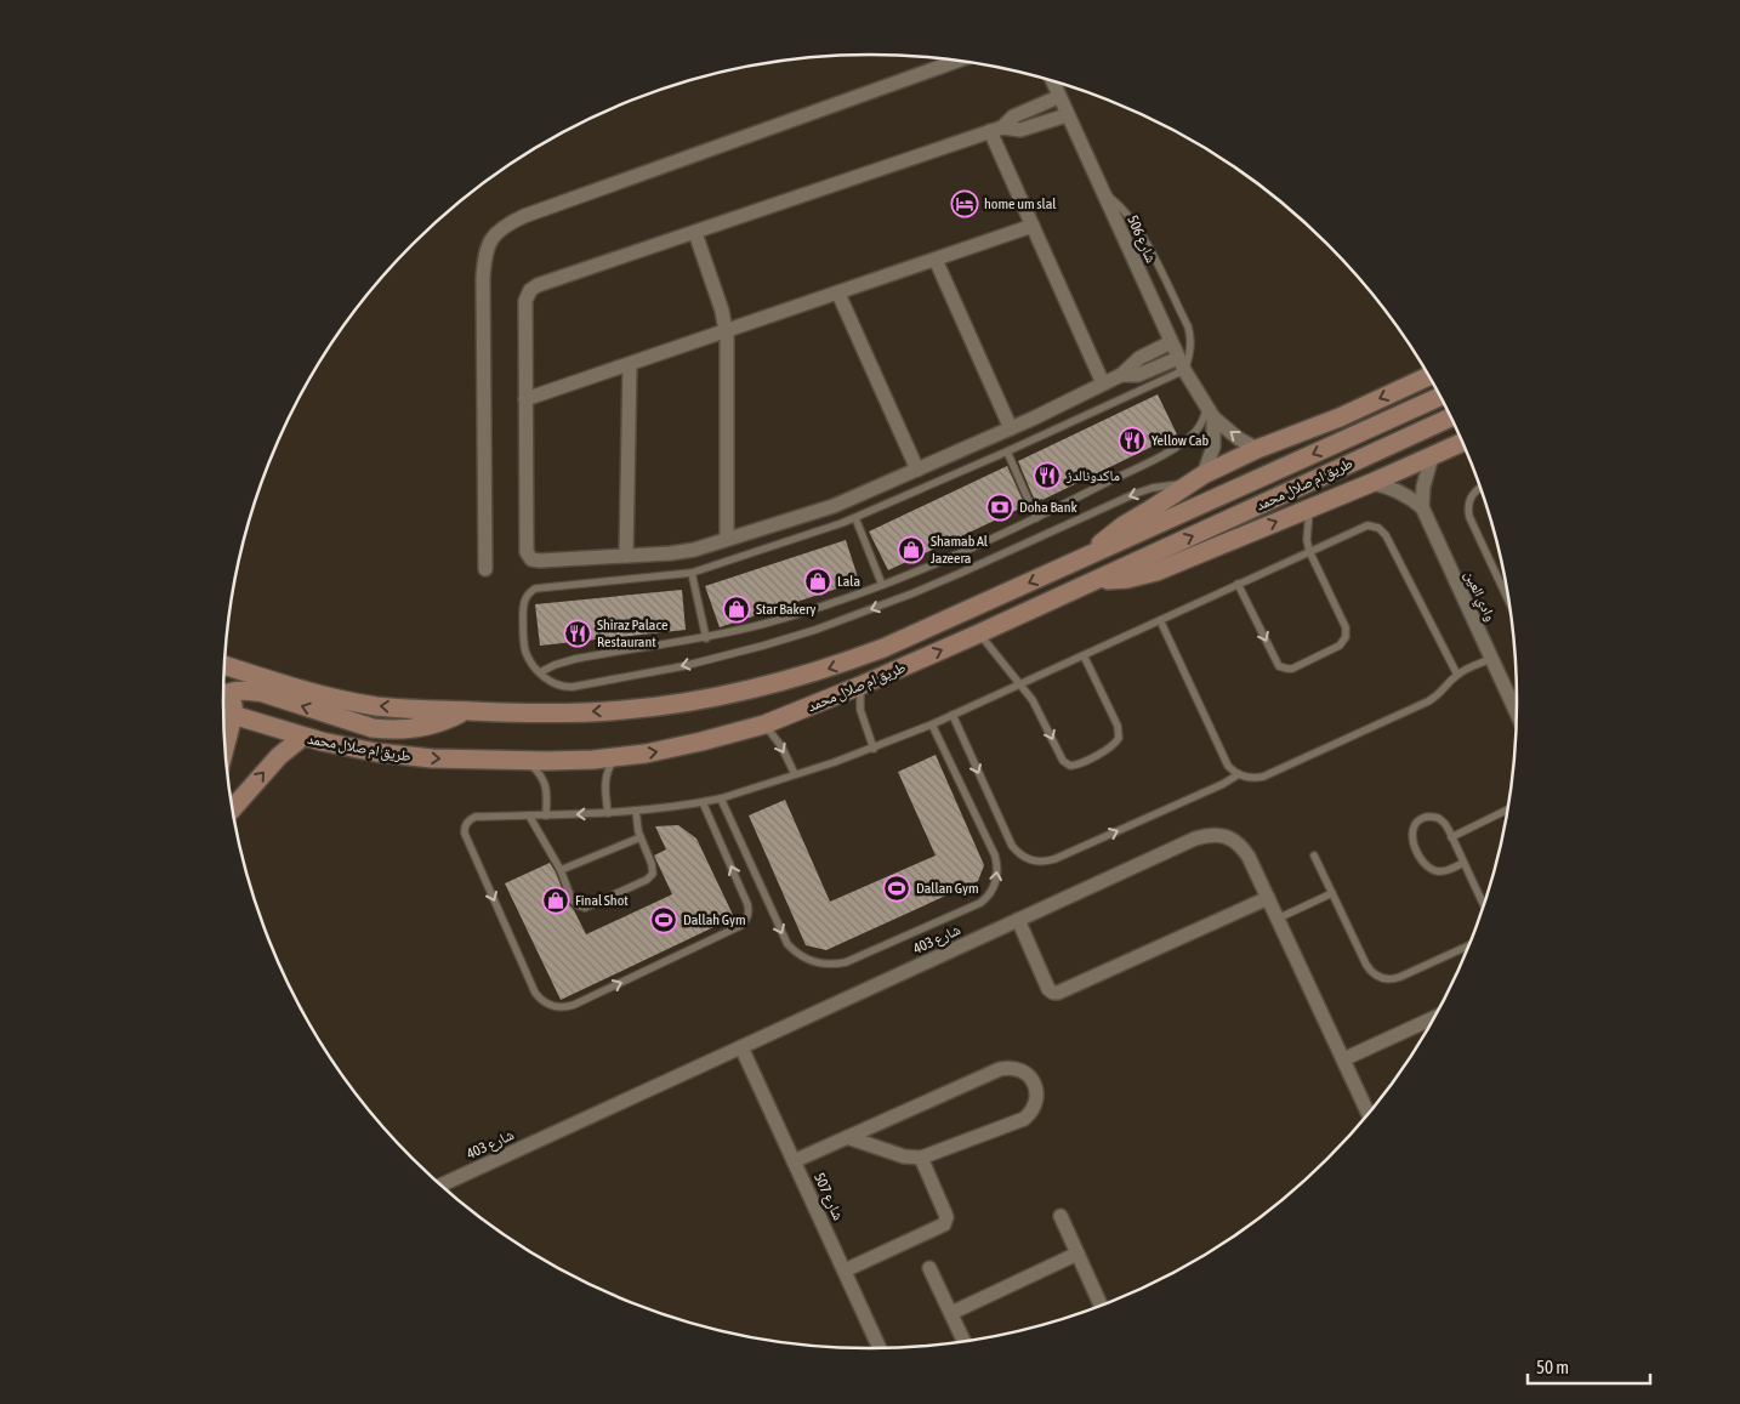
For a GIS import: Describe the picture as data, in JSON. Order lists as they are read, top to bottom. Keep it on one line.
{"streets":{"street":["شارع 506","طريق ام صلال محمد","وادي العين","شارع 403","شارع 507"]},"crossings":[["شارع 403","شارع 507"]],"places":{"hotel":["home um slal"],"restaurant":["Yellow Cab","ماكدونالدز","Shiraz Palace Restaurant"],"bank":["Doha Bank"],"shop":["Shamab Al Jazeera","Lala","Star Bakery","Final Shot"],"sports":["Dallan Gym","Dallah Gym"]},"scale_bar":"50 m"}
